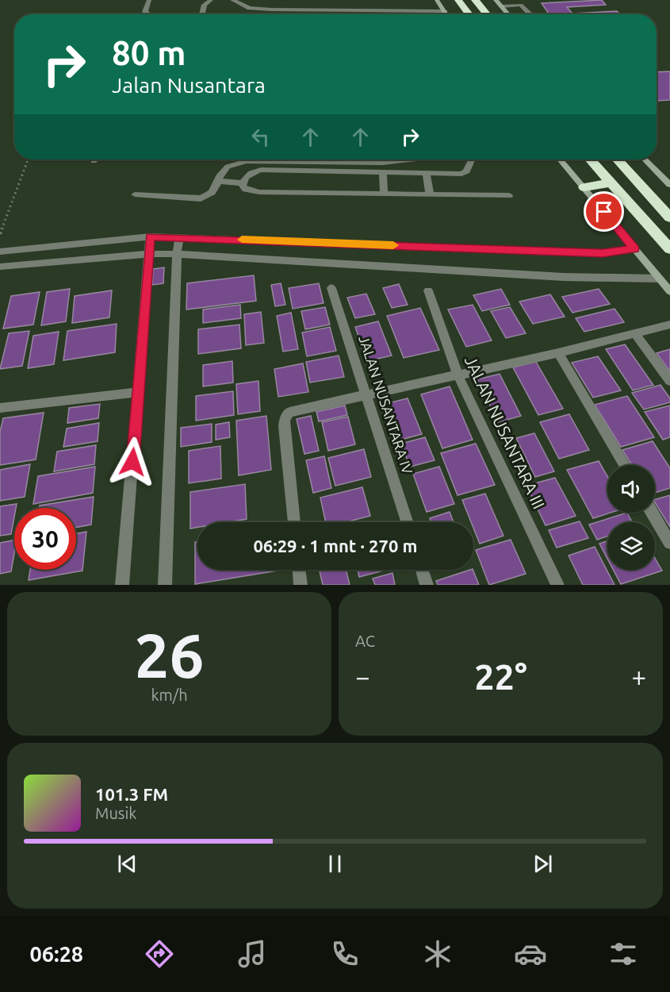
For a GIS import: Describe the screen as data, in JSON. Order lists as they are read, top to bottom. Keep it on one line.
{"streets":{"street":["JALAN NUSANTARA IV","JALAN NUSANTARA III"]},"page":{"turn":["80 m","Jalan Nusantara"],"limit":"30","trip":"06:29 · 1 mnt · 270 m","tile":[["26","km/h"],"AC"],"heat":["−","22°","+"],"song":["101.3 FM","Musik"],"tabs":"06:28"}}
